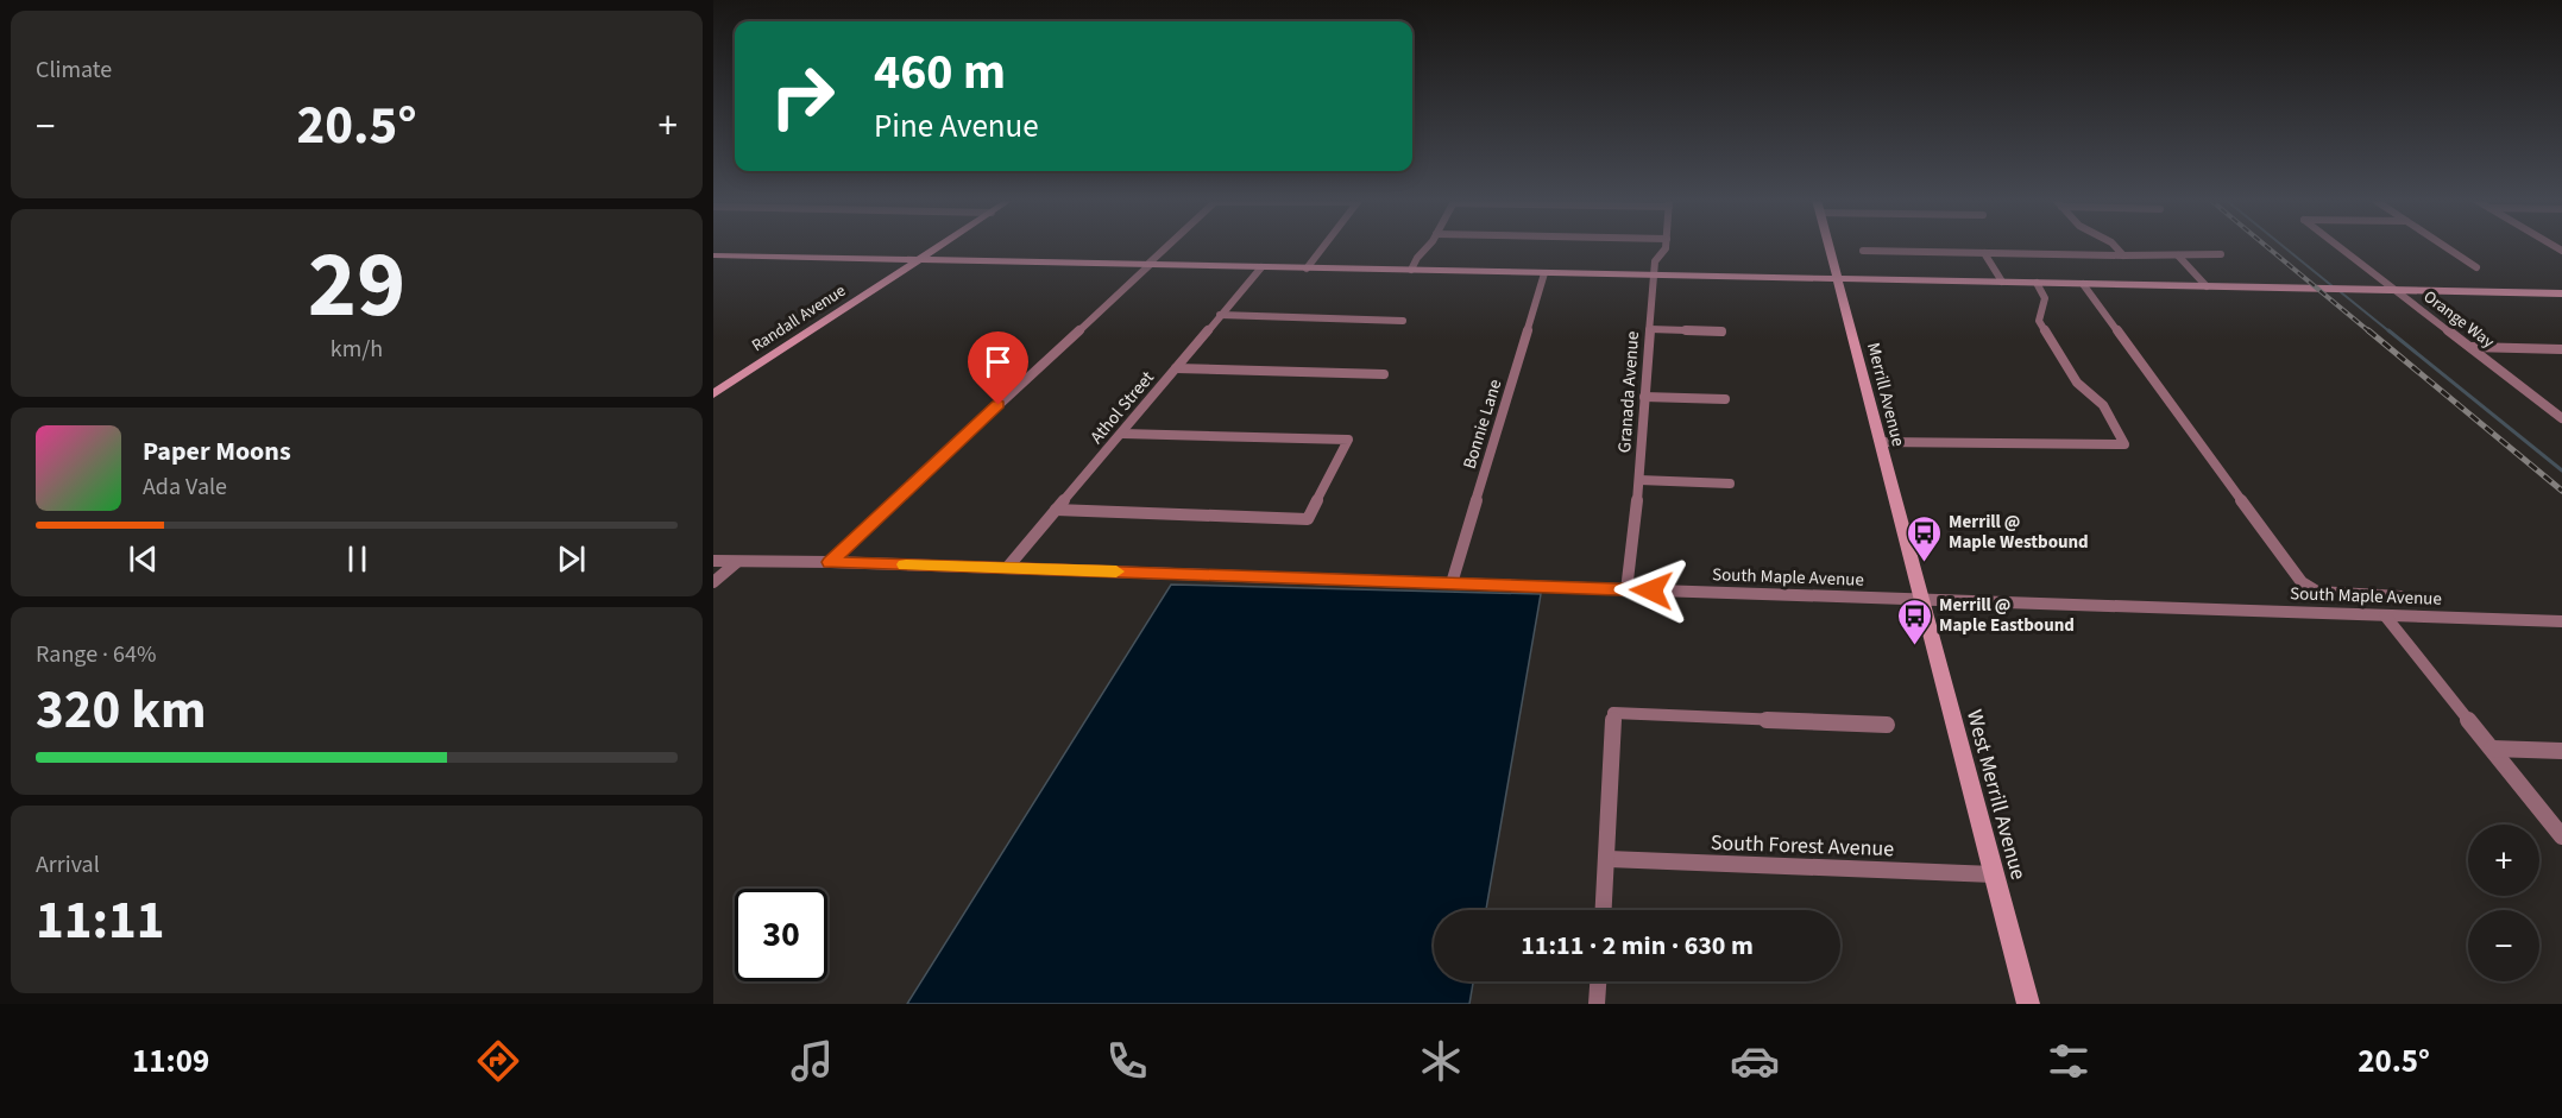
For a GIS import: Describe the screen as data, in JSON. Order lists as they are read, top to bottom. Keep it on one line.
{"streets":{"street":["Randall Avenue","Orange Way","Granada Avenue","Merrill Avenue","Athol Street","Bonnie Lane","South Maple Avenue","West Merrill Avenue","South Forest Avenue"]},"crossings":[["Granada Avenue","South Maple Avenue"],["Merrill Avenue","South Maple Avenue"],["Merrill Avenue","West Merrill Avenue"],["Athol Street","South Maple Avenue"],["Bonnie Lane","South Maple Avenue"],["South Maple Avenue","West Merrill Avenue"],["West Merrill Avenue","South Forest Avenue"]],"places":{"bus stop":["Merrill @ Maple Westbound","Merrill @ Maple Eastbound"]},"page":{"tile":["Climate",["29","km/h"],["Range · 64%","320 km"],["Arrival","11:11"]],"turn":["460 m","Pine Avenue"],"heat":["−","20.5°","+"],"song":["Paper Moons","Ada Vale"],"map_buttons":["+","−"],"limit":"30","trip":"11:11 · 2 min · 630 m","tabs":["11:09","20.5°"]}}
